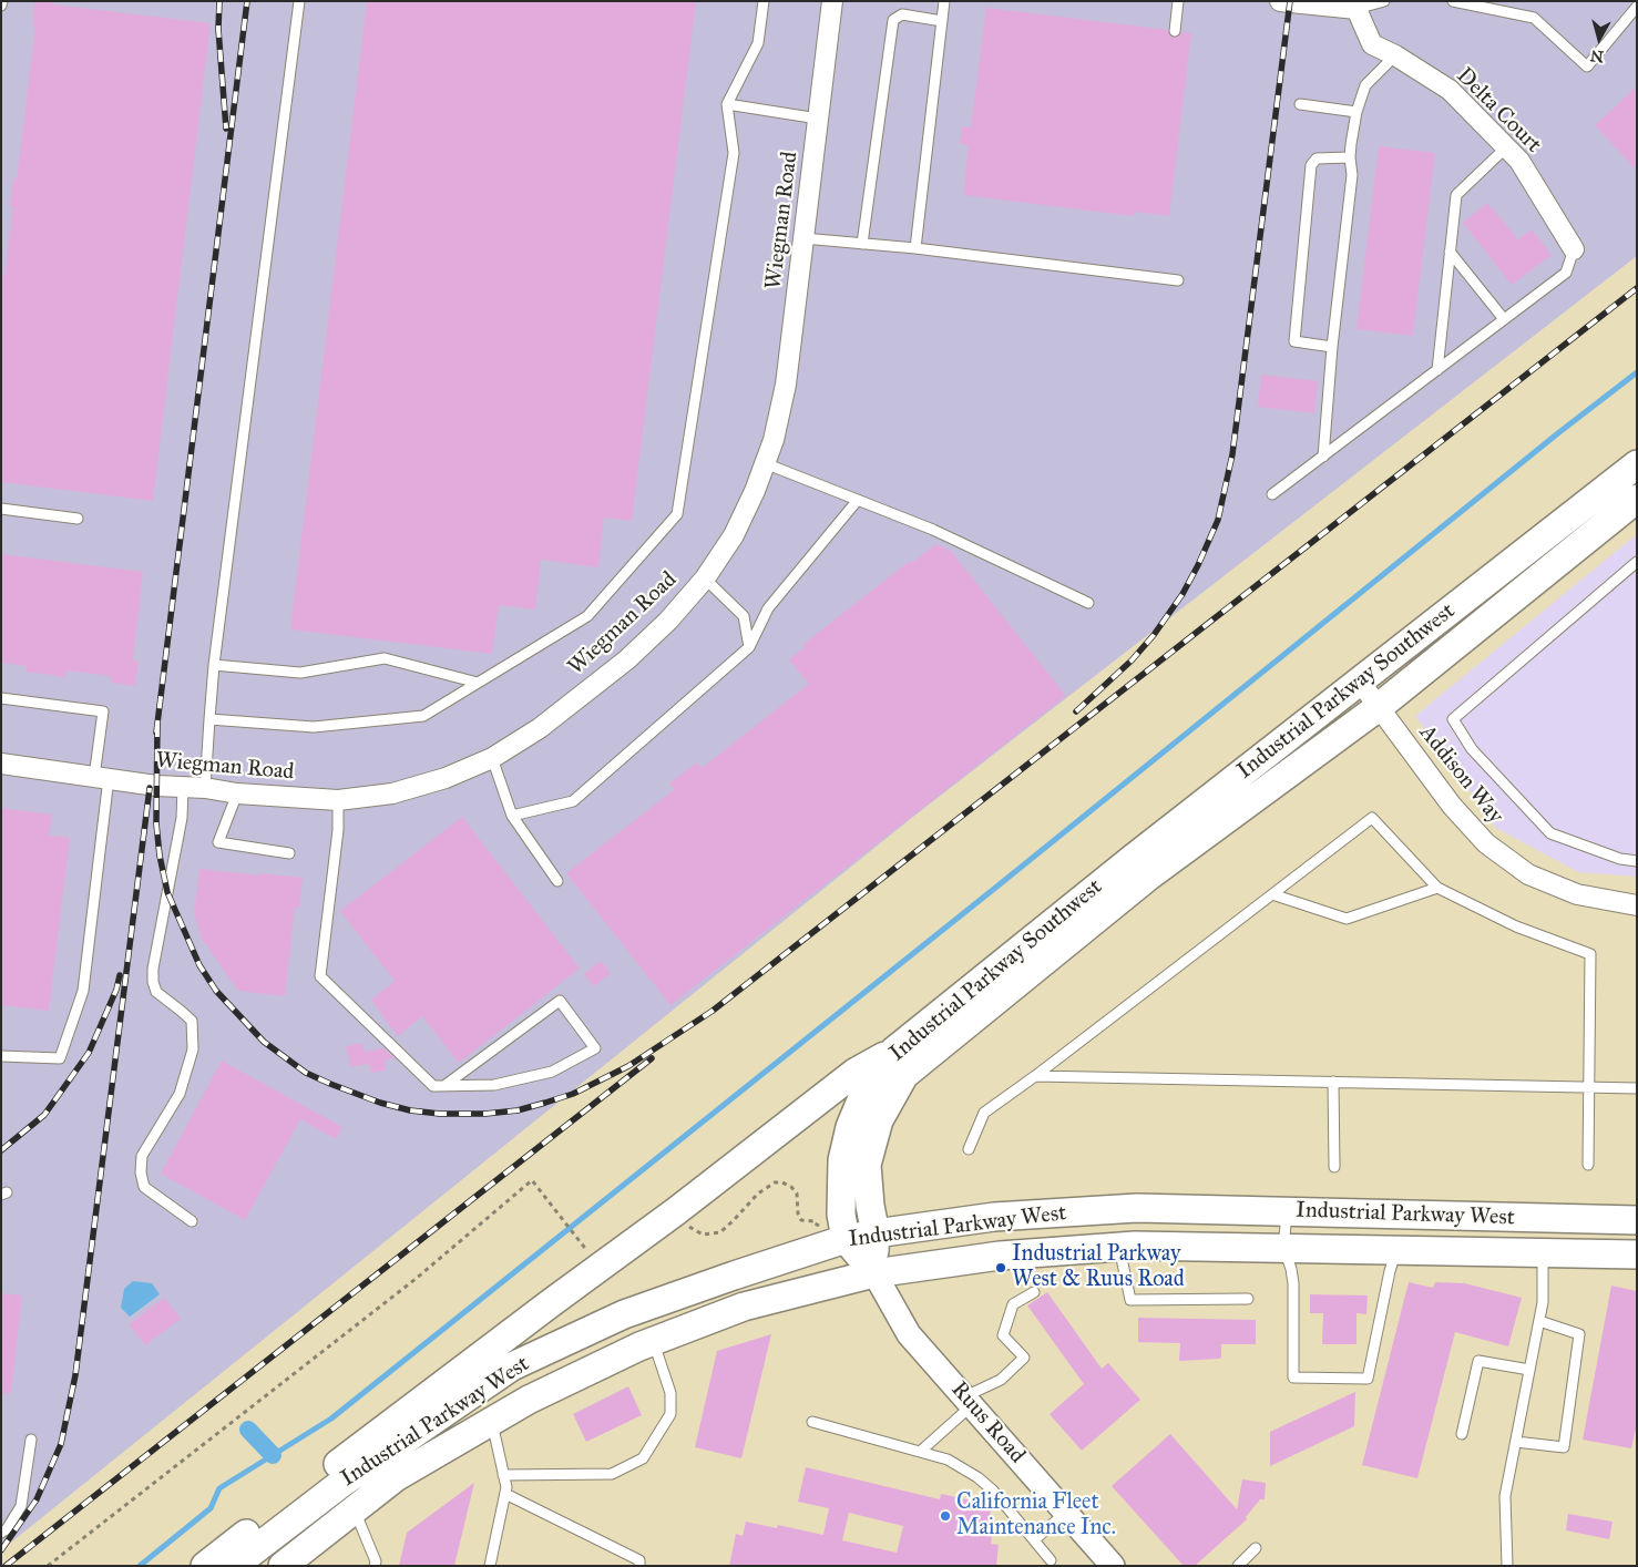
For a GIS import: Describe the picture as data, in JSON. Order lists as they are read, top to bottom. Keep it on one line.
{"streets":{"main road":["Industrial Parkway Southwest","Industrial Parkway West"],"street":["Delta Court","Wiegman Road","Addison Way","Ruus Road"]},"crossings":[["Industrial Parkway Southwest","Addison Way"],["Industrial Parkway Southwest","Industrial Parkway West"],["Industrial Parkway Southwest","Ruus Road"],["Industrial Parkway West","Ruus Road"]],"places":["Industrial Parkway West & Ruus Road","California Fleet Maintenance Inc."],"north":"bottom"}
